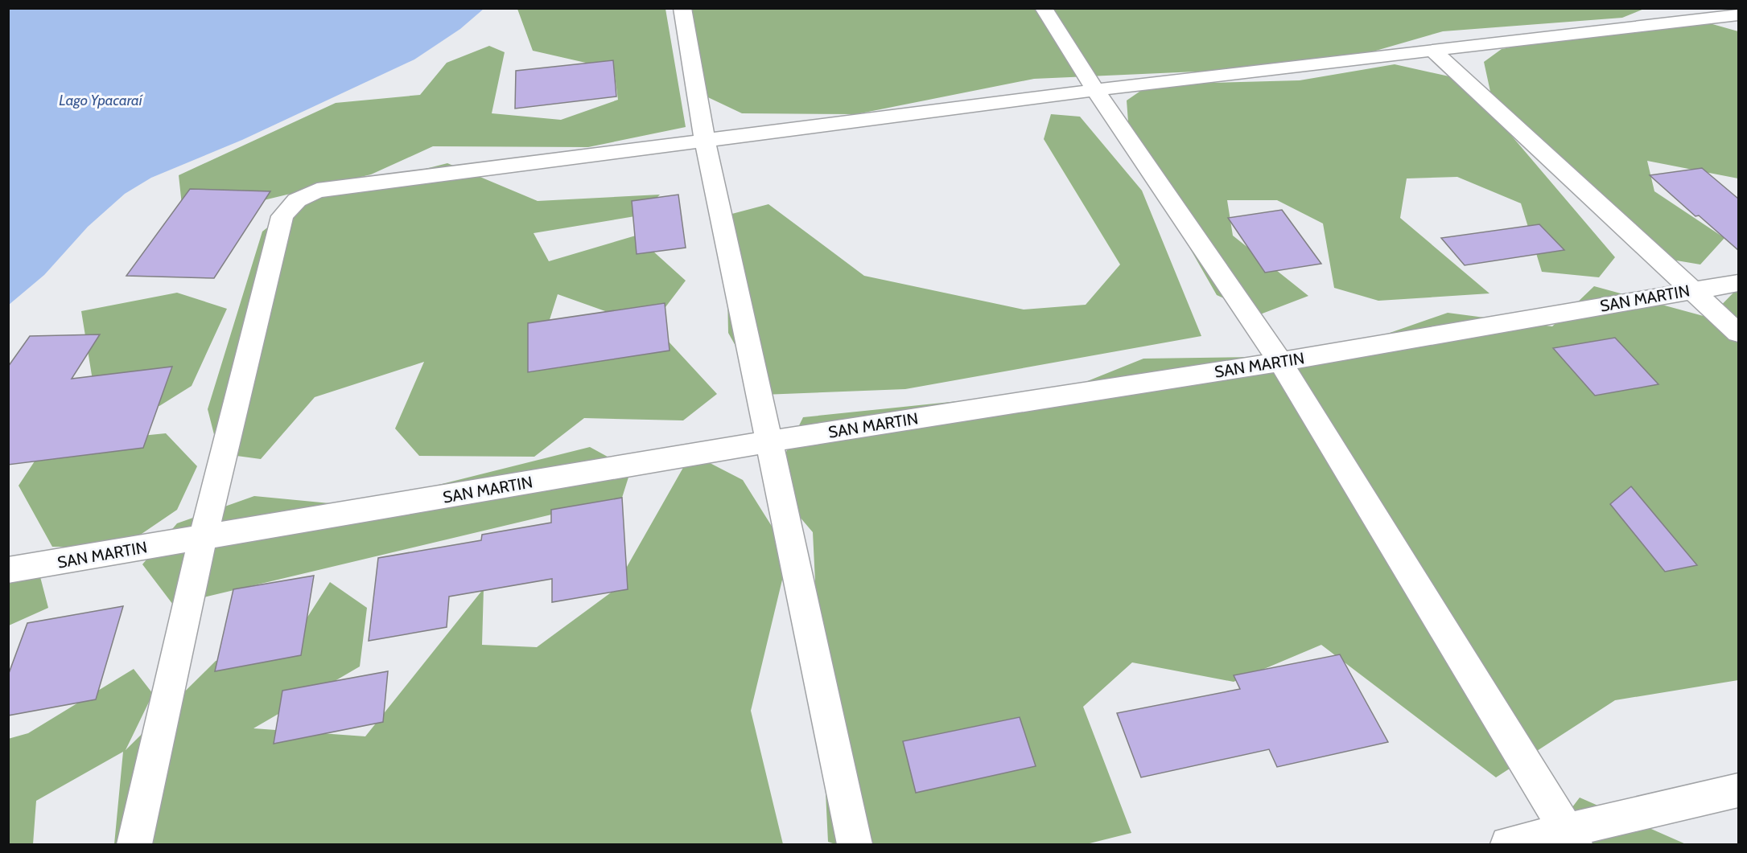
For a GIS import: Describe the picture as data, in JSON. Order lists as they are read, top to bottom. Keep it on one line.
{"streets":{"street":["SAN MARTIN"]},"water":["Lago Ypacaraí"]}
